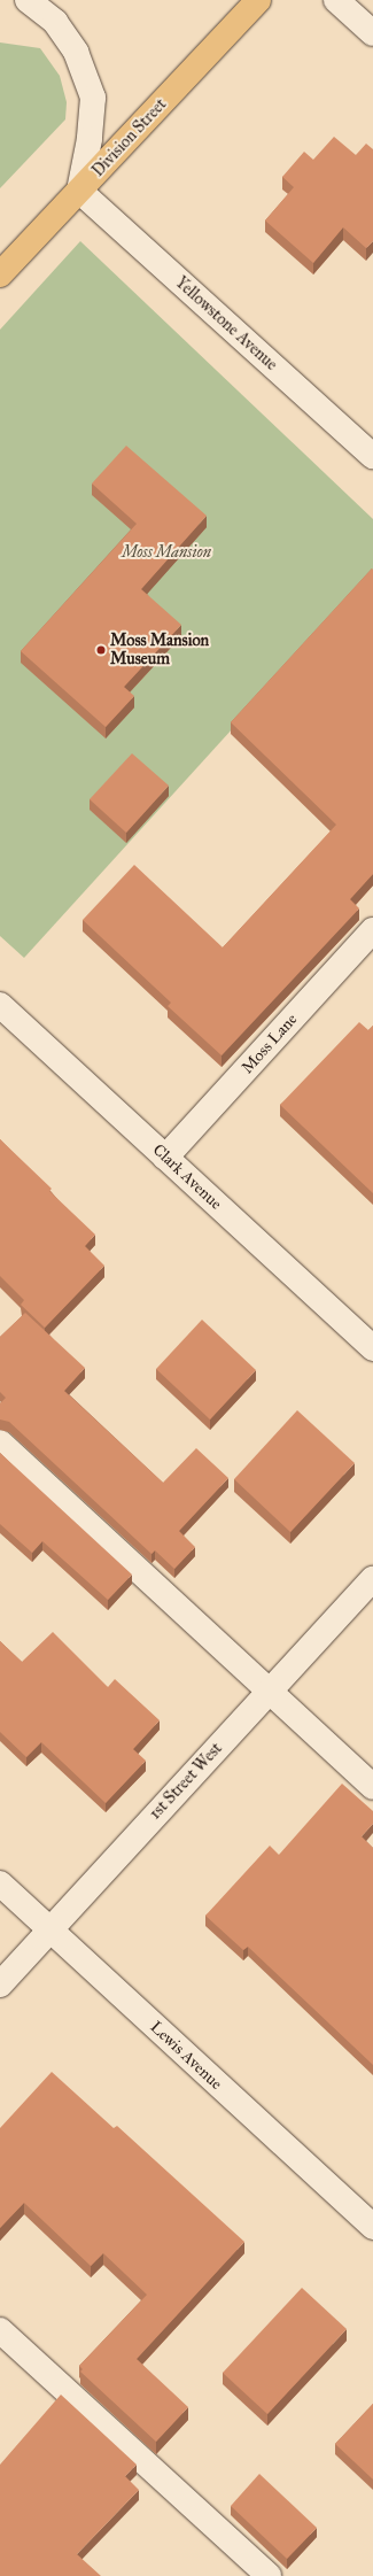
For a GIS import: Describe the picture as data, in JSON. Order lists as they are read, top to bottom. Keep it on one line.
{"streets":{"main road":["Division Street"],"street":["Yellowstone Avenue","Moss Lane","Clark Avenue","1st Street West","Lewis Avenue"]},"crossings":[["Division Street","Yellowstone Avenue"],["Moss Lane","Clark Avenue"],["1st Street West","Lewis Avenue"]],"parks":["Moss Mansion"],"places":["Moss Mansion Museum"]}
